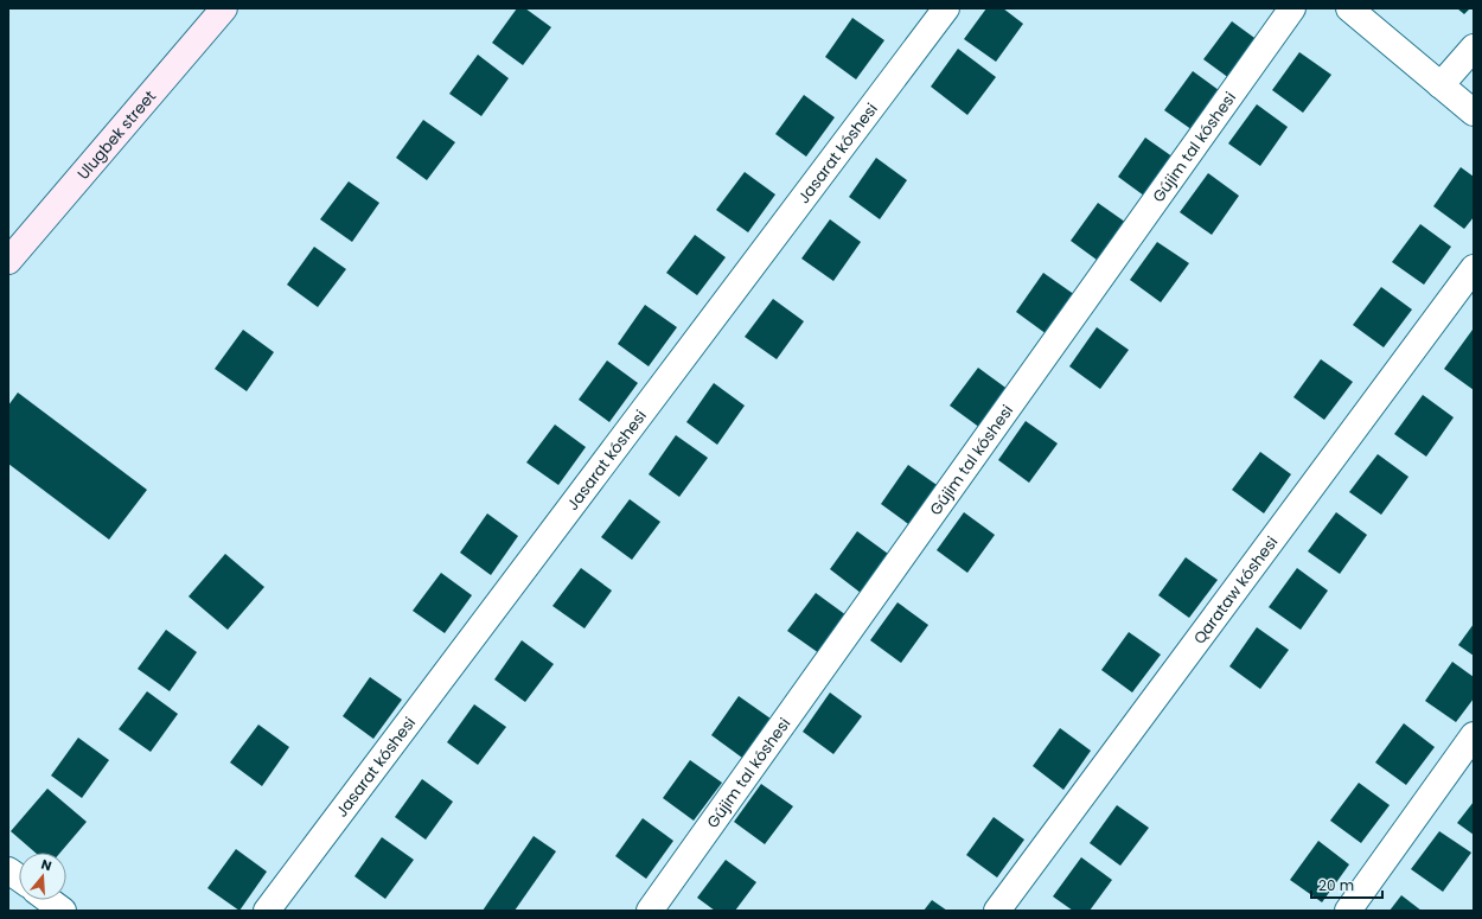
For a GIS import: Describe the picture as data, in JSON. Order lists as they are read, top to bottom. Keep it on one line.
{"streets":{"street":["Ulugbek street","Gújim tal kóshesi","Jasarat kóshesi","Qarataw kóshesi"]},"scale_bar":"20 m","north":"top"}
